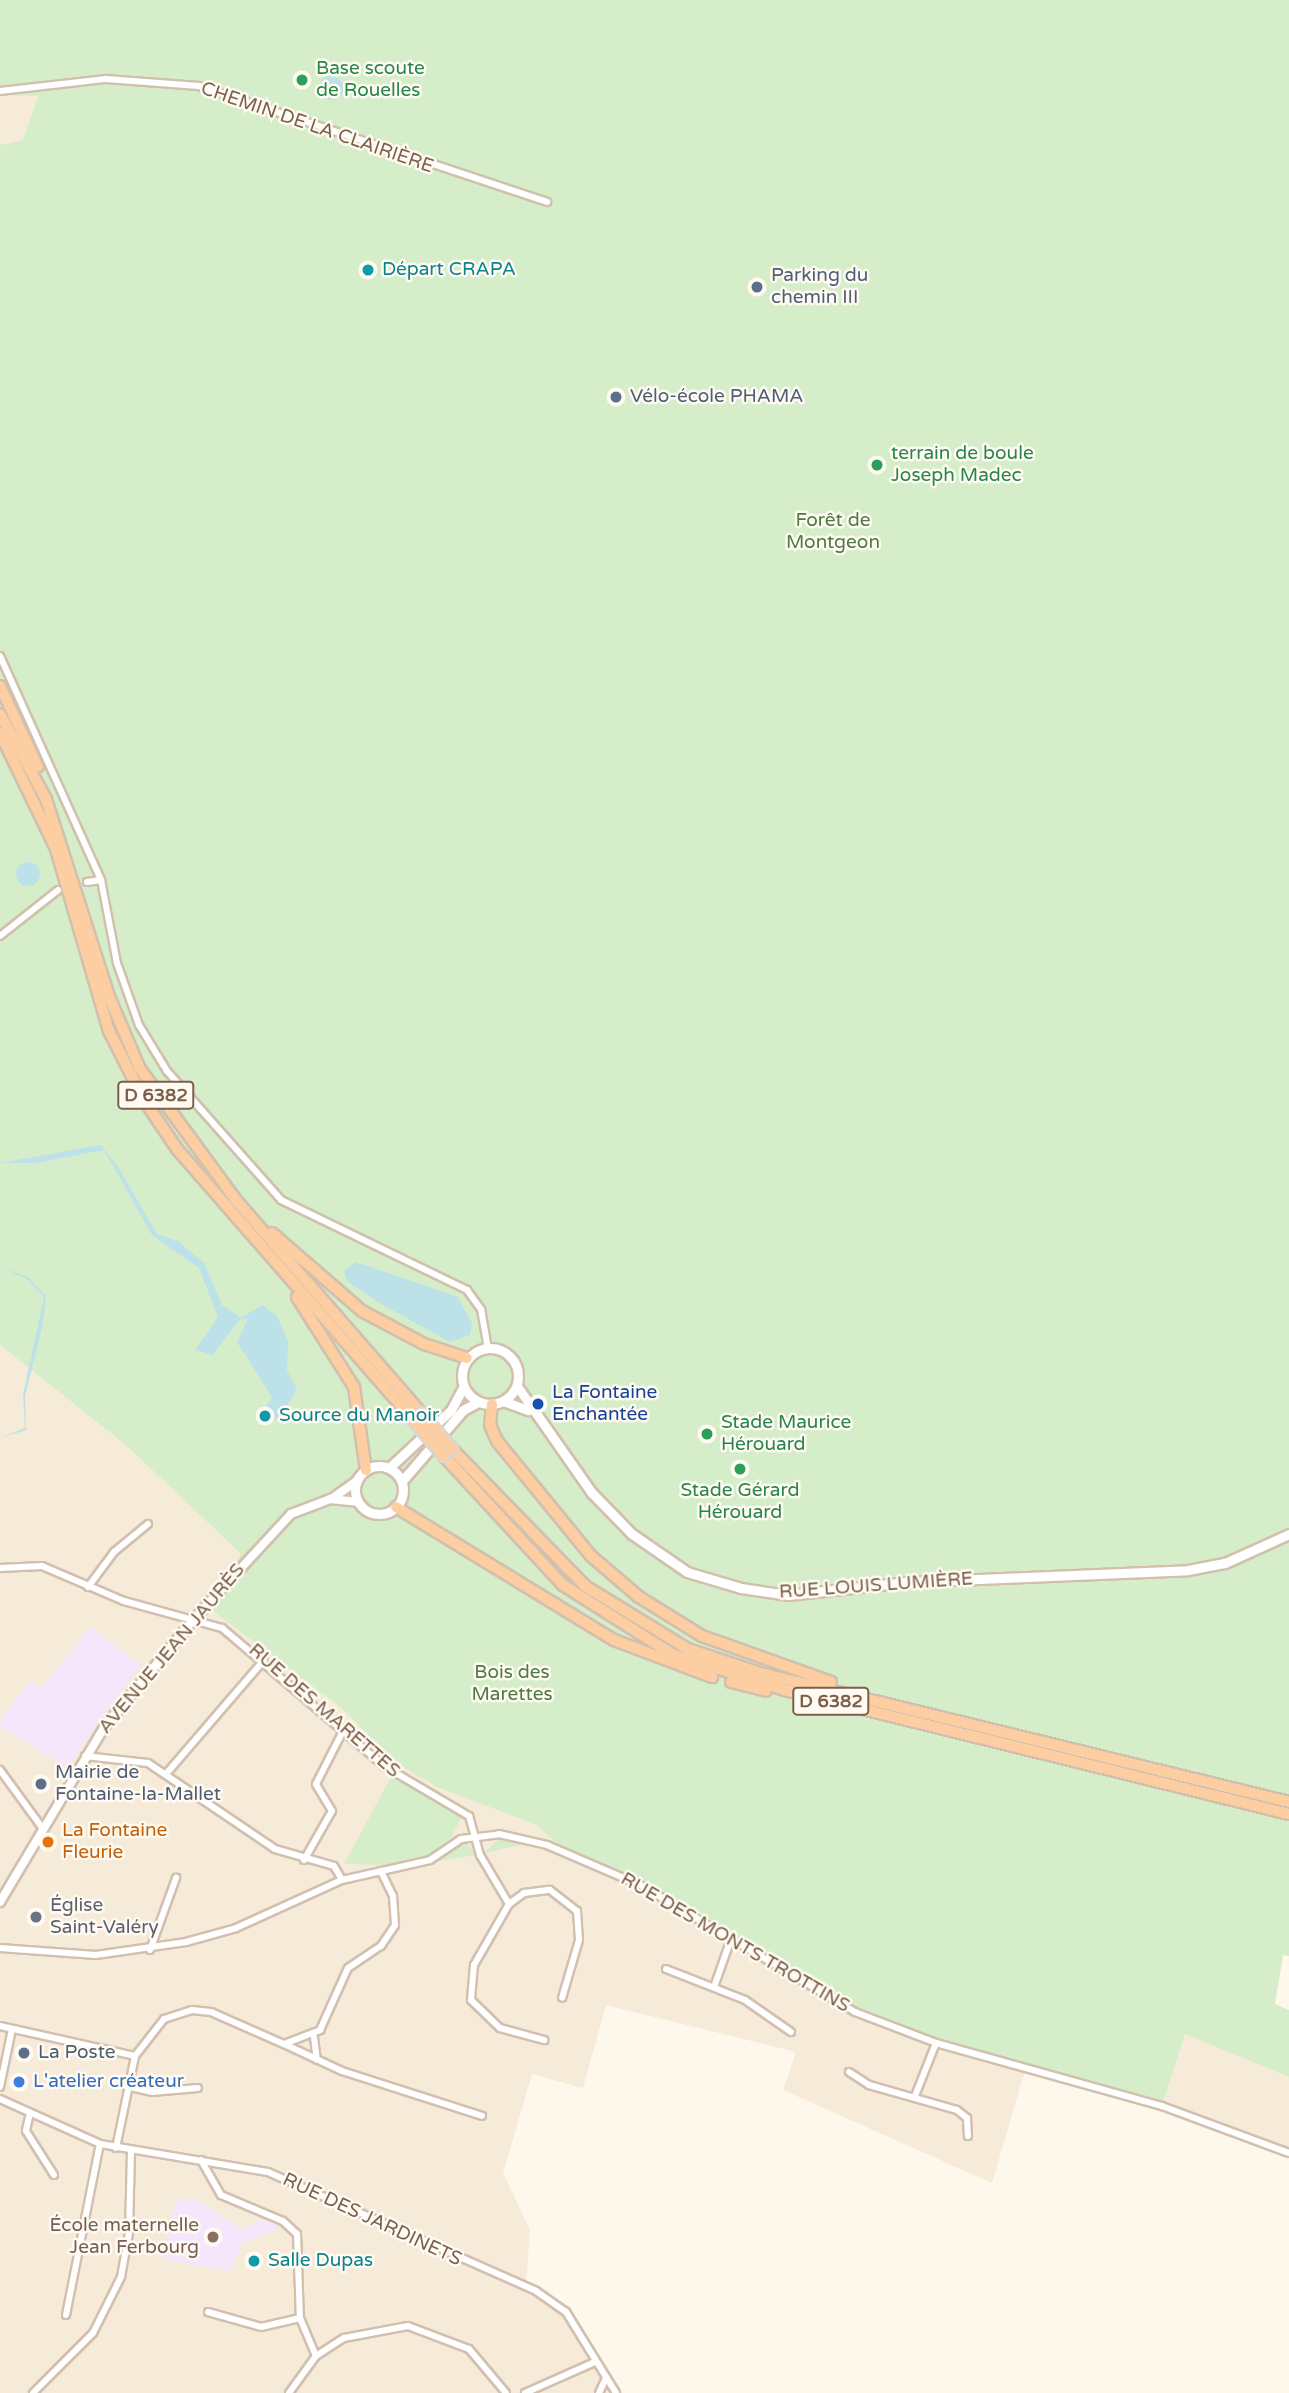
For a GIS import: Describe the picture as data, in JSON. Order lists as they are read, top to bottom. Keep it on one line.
{"streets":{"highway":["D 6382"],"main road":["RUE LOUIS LUMIÈRE"],"street":["CHEMIN DE LA CLAIRIÈRE","AVENUE JEAN JAURÈS","RUE DES MARETTES","RUE DES MONTS TROTTINS","RUE DES JARDINETS"]},"crossings":[["AVENUE JEAN JAURÈS","RUE DES MARETTES"],["RUE DES MARETTES","RUE DES MONTS TROTTINS"]],"parks":["Forêt de Montgeon","Bois des Marettes"],"places":["Base scoute de Rouelles","Départ CRAPA","Parking du chemin III","Vélo-école PHAMA","terrain de boule Joseph Madec","La Fontaine Enchantée","Source du Manoir","Stade Maurice Hérouard","Stade Gérard Hérouard","Mairie de Fontaine-la-Mallet","La Fontaine Fleurie","Église Saint-Valéry","La Poste","L'atelier créateur","École maternelle Jean Ferbourg","Salle Dupas"]}
